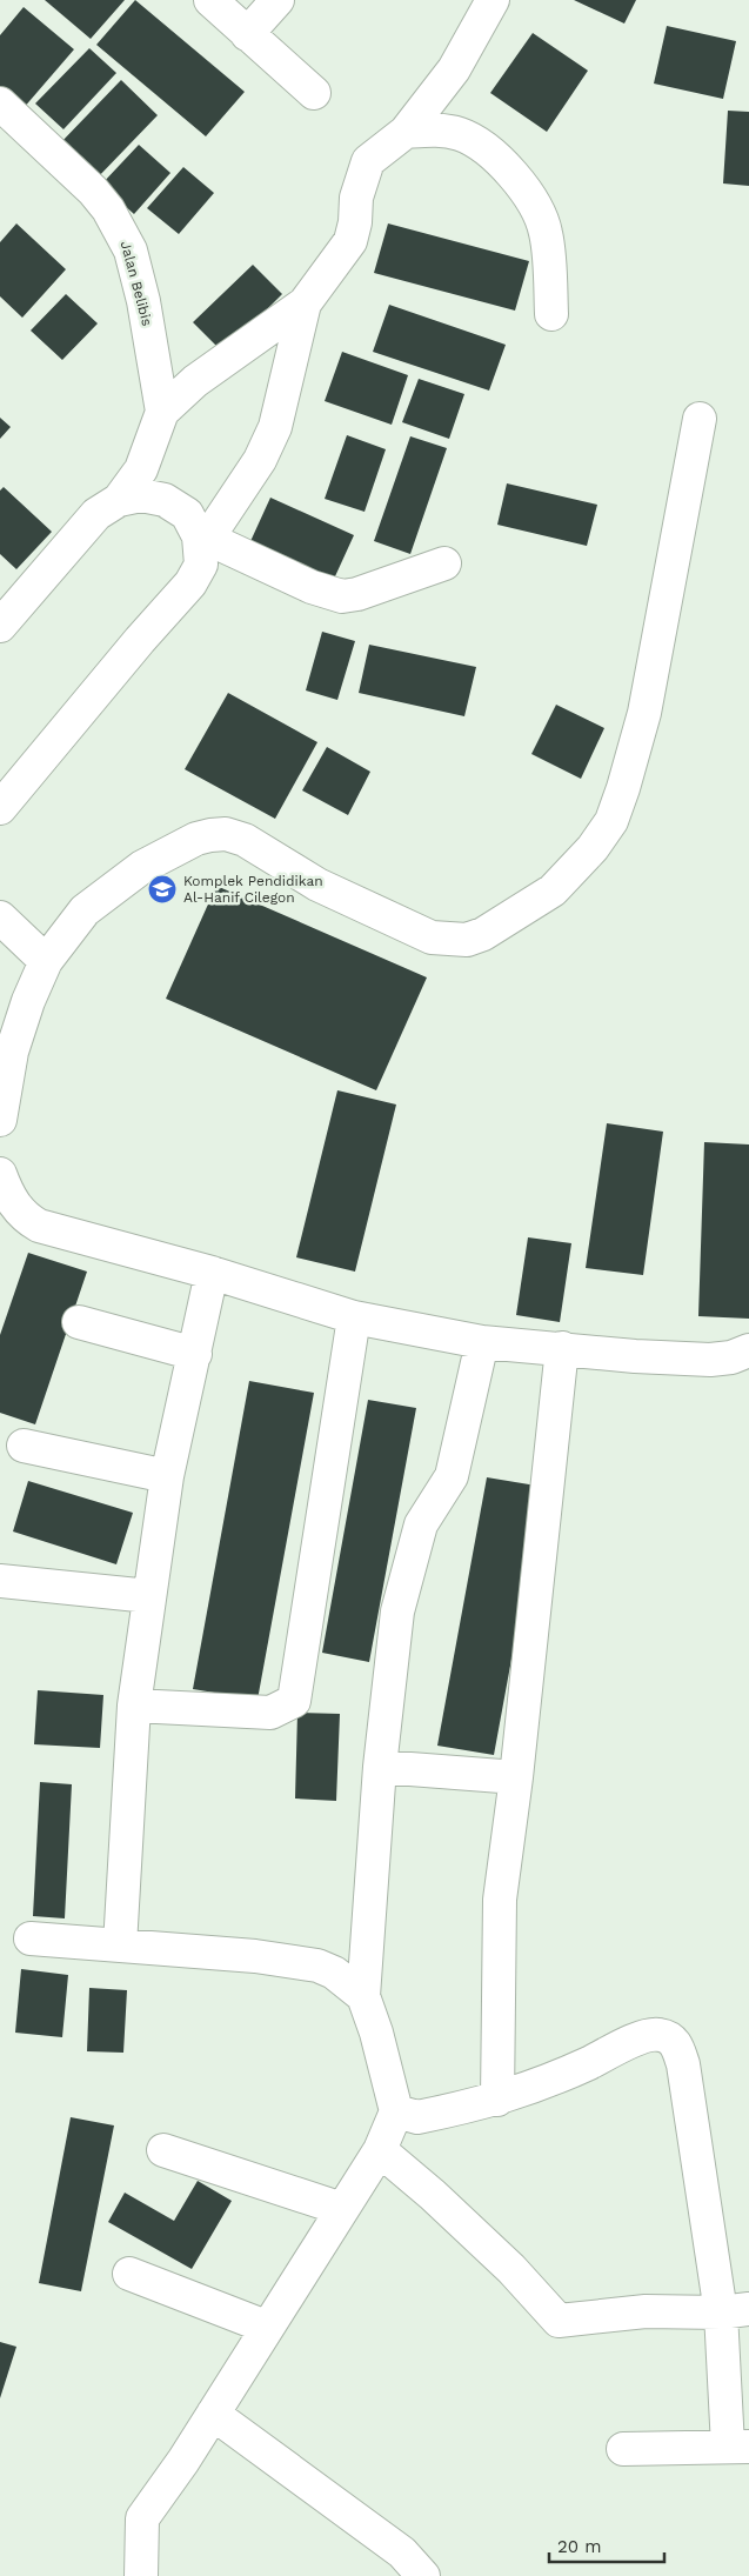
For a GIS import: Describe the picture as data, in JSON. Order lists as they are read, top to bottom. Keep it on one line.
{"streets":{"street":["Jalan Belibis"]},"places":{"school or university":["Komplek Pendidikan Al-Hanif Cilegon"]},"scale_bar":"20 m"}
